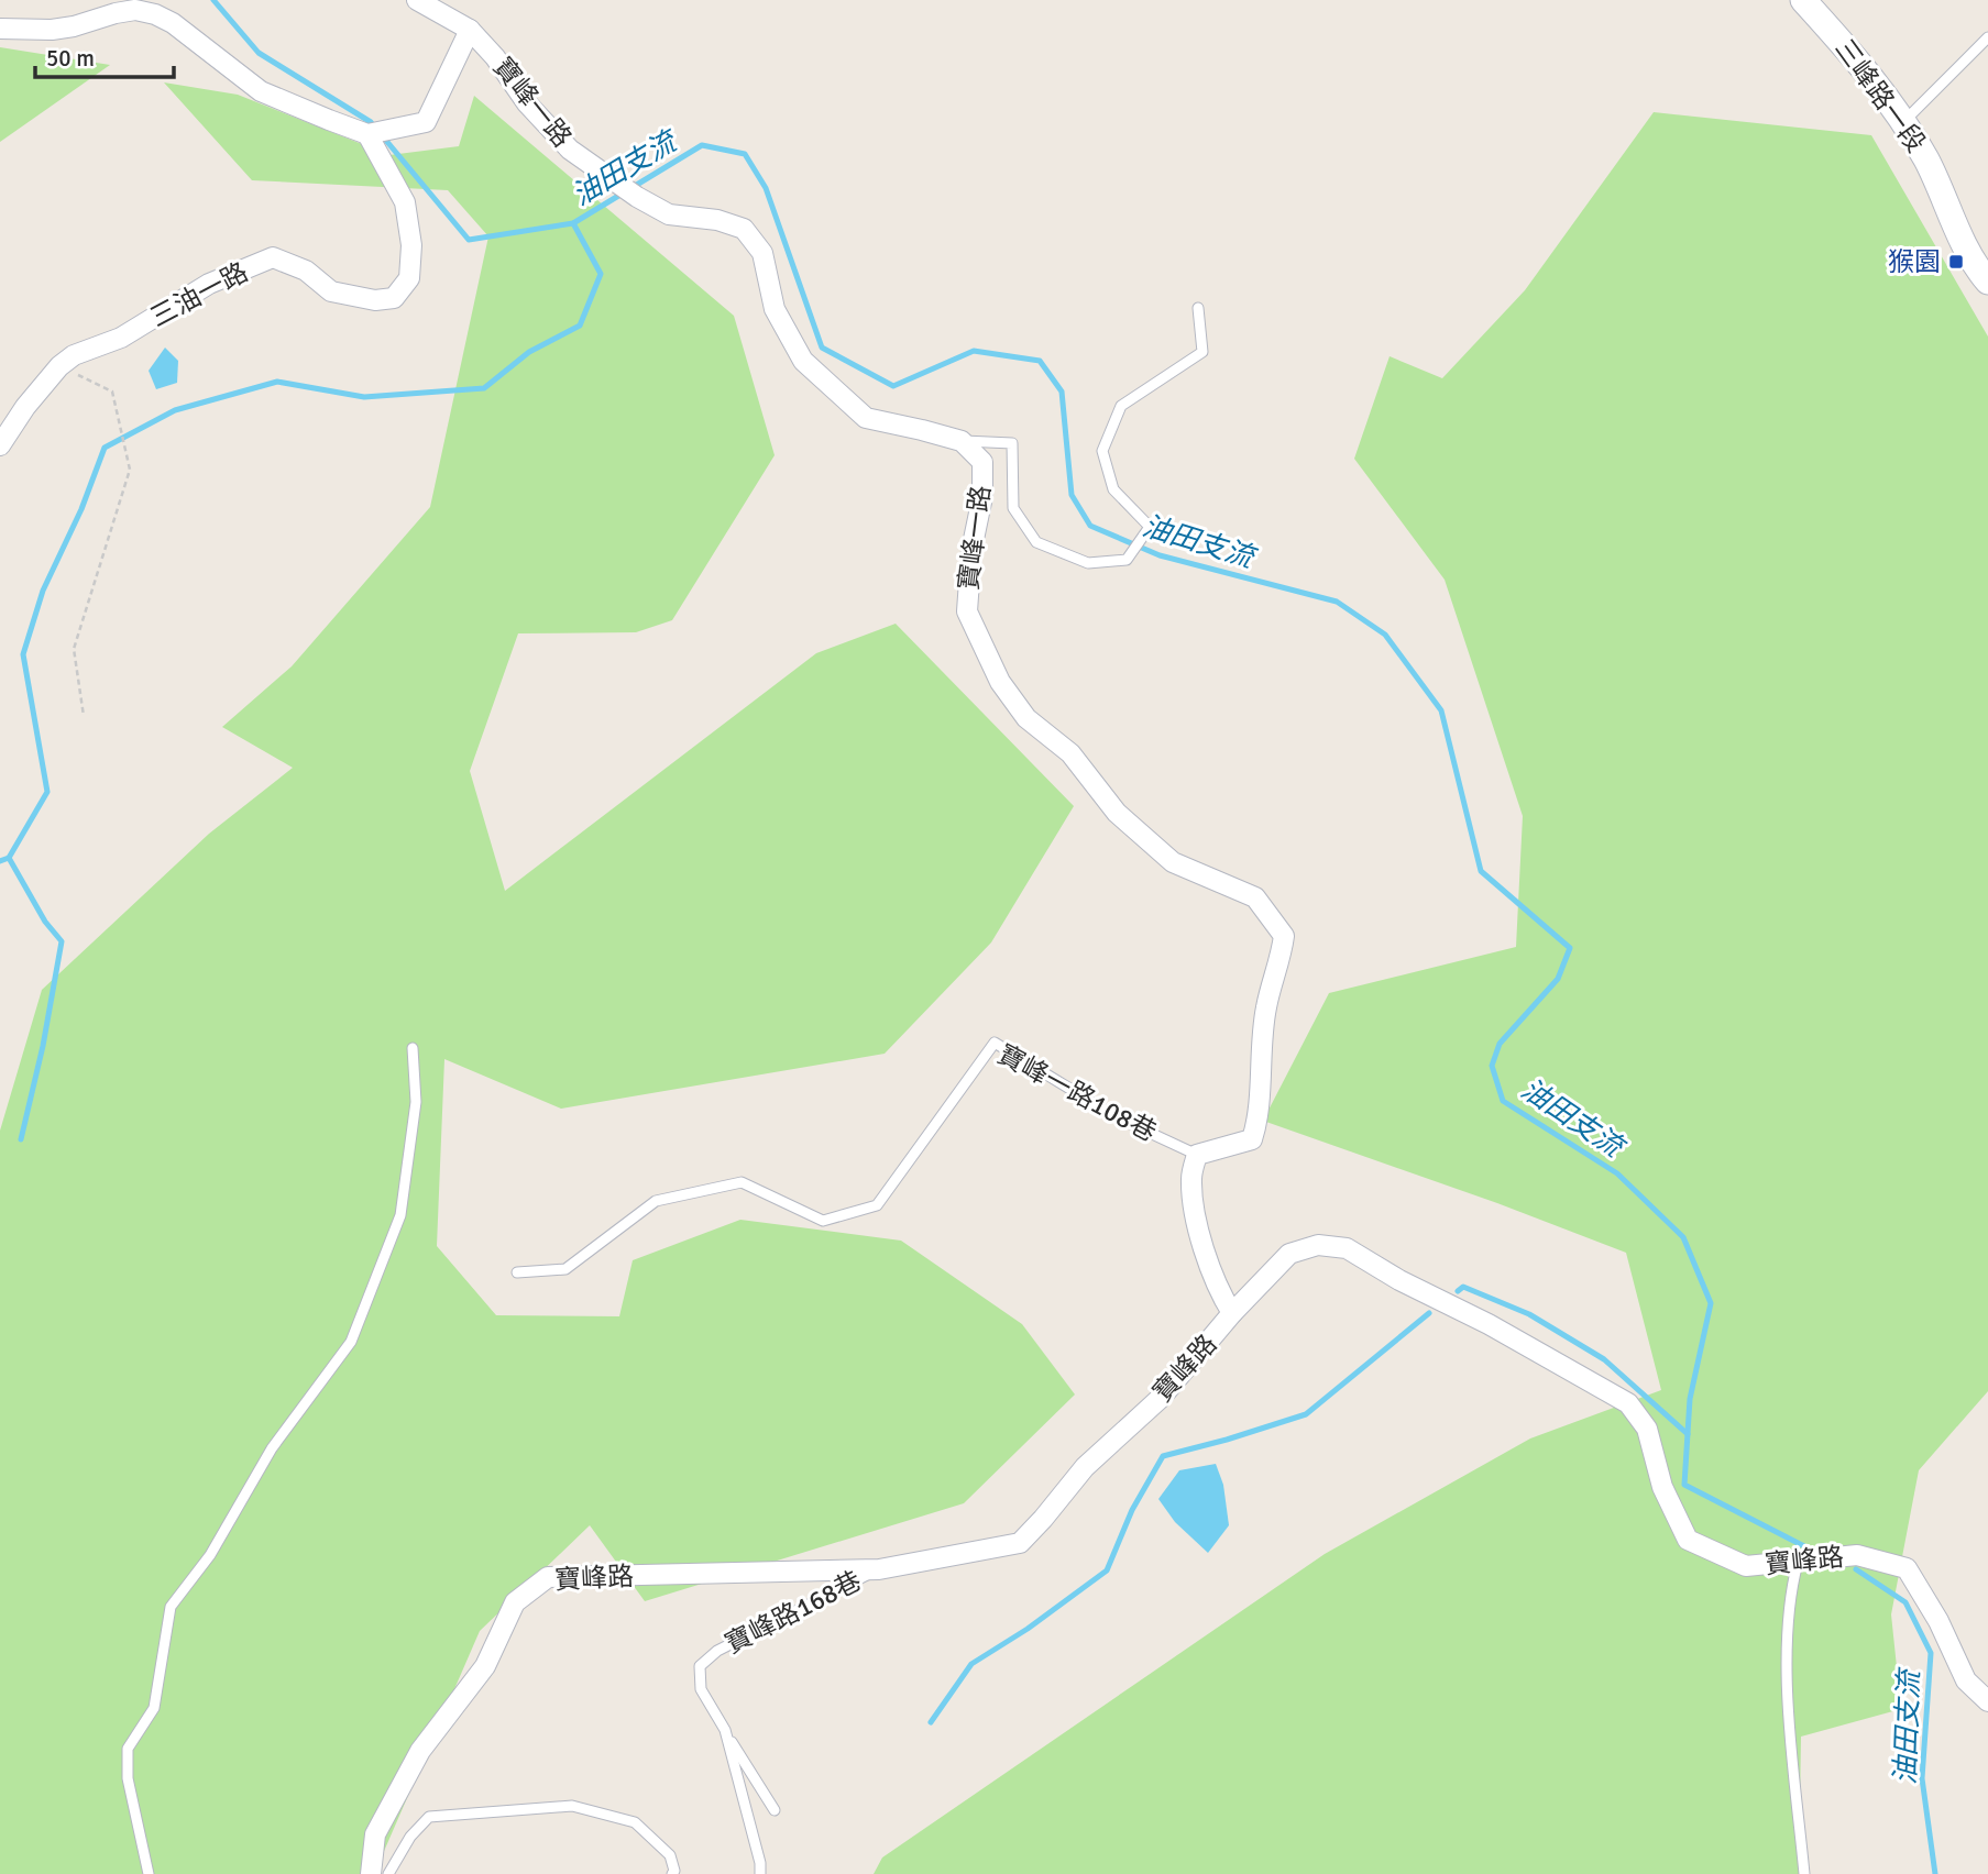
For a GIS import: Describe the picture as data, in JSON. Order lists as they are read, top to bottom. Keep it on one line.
{"streets":{"street":["三峰路一段","寶峰一路","三油一路","寶峰路"],"lane":["寶峰一路108巷","寶峰路168巷"]},"crossings":[["寶峰一路","寶峰一路108巷"],["寶峰路","寶峰路168巷"]],"water":["油田支流"],"places":{"transit":["猴園"]},"scale_bar":"50 m"}
